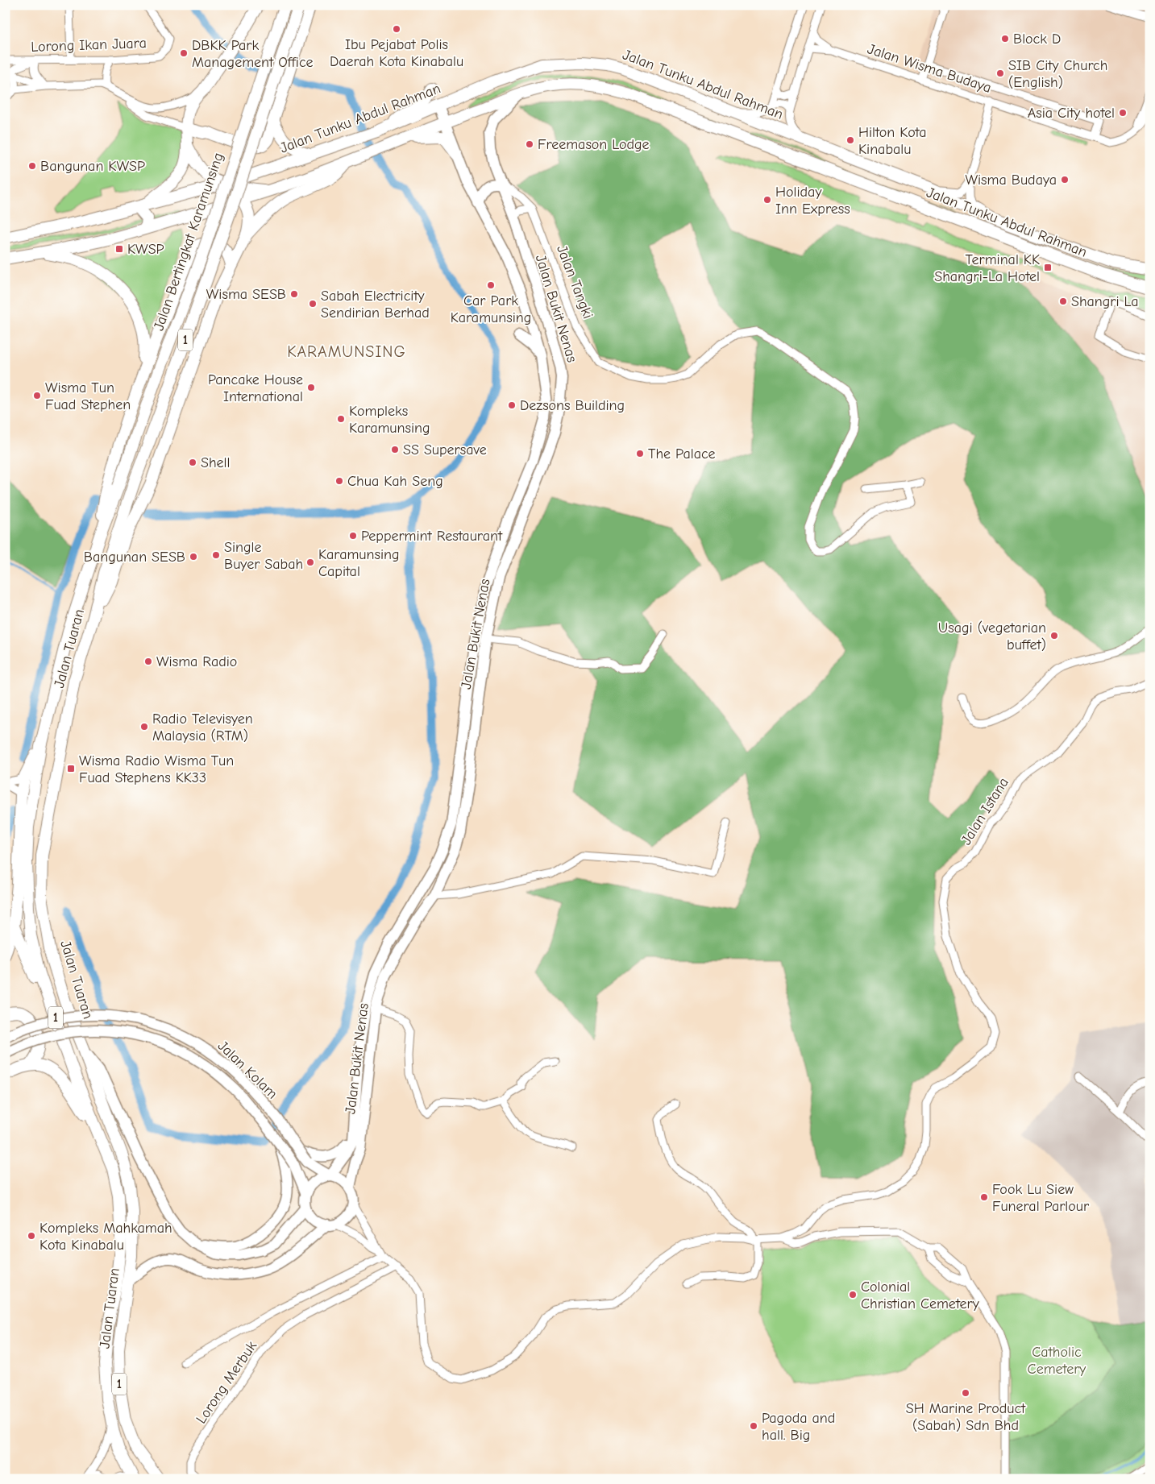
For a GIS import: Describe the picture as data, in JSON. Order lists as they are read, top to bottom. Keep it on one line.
{"streets":{"main road":["Jalan Tunku Abdul Rahman","Jalan Bertingkat Karamunsing","Jalan Bukit Nenas","1","Jalan Tuaran","Jalan Kolam"],"street":["Lorong Ikan Juara","Jalan Wisma Budaya","Jalan Tangki","Jalan Istana","Lorong Merbuk"]},"crossings":[["Jalan Tunku Abdul Rahman","Jalan Bukit Nenas"],["Jalan Bertingkat Karamunsing","Jalan Tuaran"],["Jalan Tangki","Jalan Bukit Nenas"],["Jalan Bukit Nenas","Jalan Istana"],["Jalan Bukit Nenas","Jalan Kolam"],["Jalan Istana","Jalan Kolam"],["Jalan Istana","Lorong Merbuk"]],"districts":["KARAMUNSING"],"parks":["Catholic Cemetery"],"places":{"other":["Ibu Pejabat Polis Daerah Kota Kinabalu","Block D","DBKK Park Management Office","SIB City Church (English)","Asia City hotel","Hilton Kota Kinabalu","Freemason Lodge","Bangunan KWSP","Wisma Budaya","Holiday Inn Express","Car Park Karamunsing","Wisma SESB","Shangri La","Sabah Electricity Sendirian Berhad","Pancake House International","Wisma Tun Fuad Stephen","Dezsons Building","Kompleks Karamunsing","SS Supersave","The Palace","Shell","Chua Kah Seng","Peppermint Restaurant","Single Buyer Sabah","Bangunan SESB","Karamunsing Capital","Usagi (vegetarian buffet)","Wisma Radio","Radio Televisyen Malaysia (RTM)","Fook Lu Siew Funeral Parlour","Kompleks Mahkamah Kota Kinabalu","Colonial Christian Cemetery","SH Marine Product (Sabah) Sdn Bhd","Pagoda and hall. Big"],"transit":["KWSP","Terminal KK Shangri-La Hotel","Wisma Radio Wisma Tun Fuad Stephens KK33"]}}
